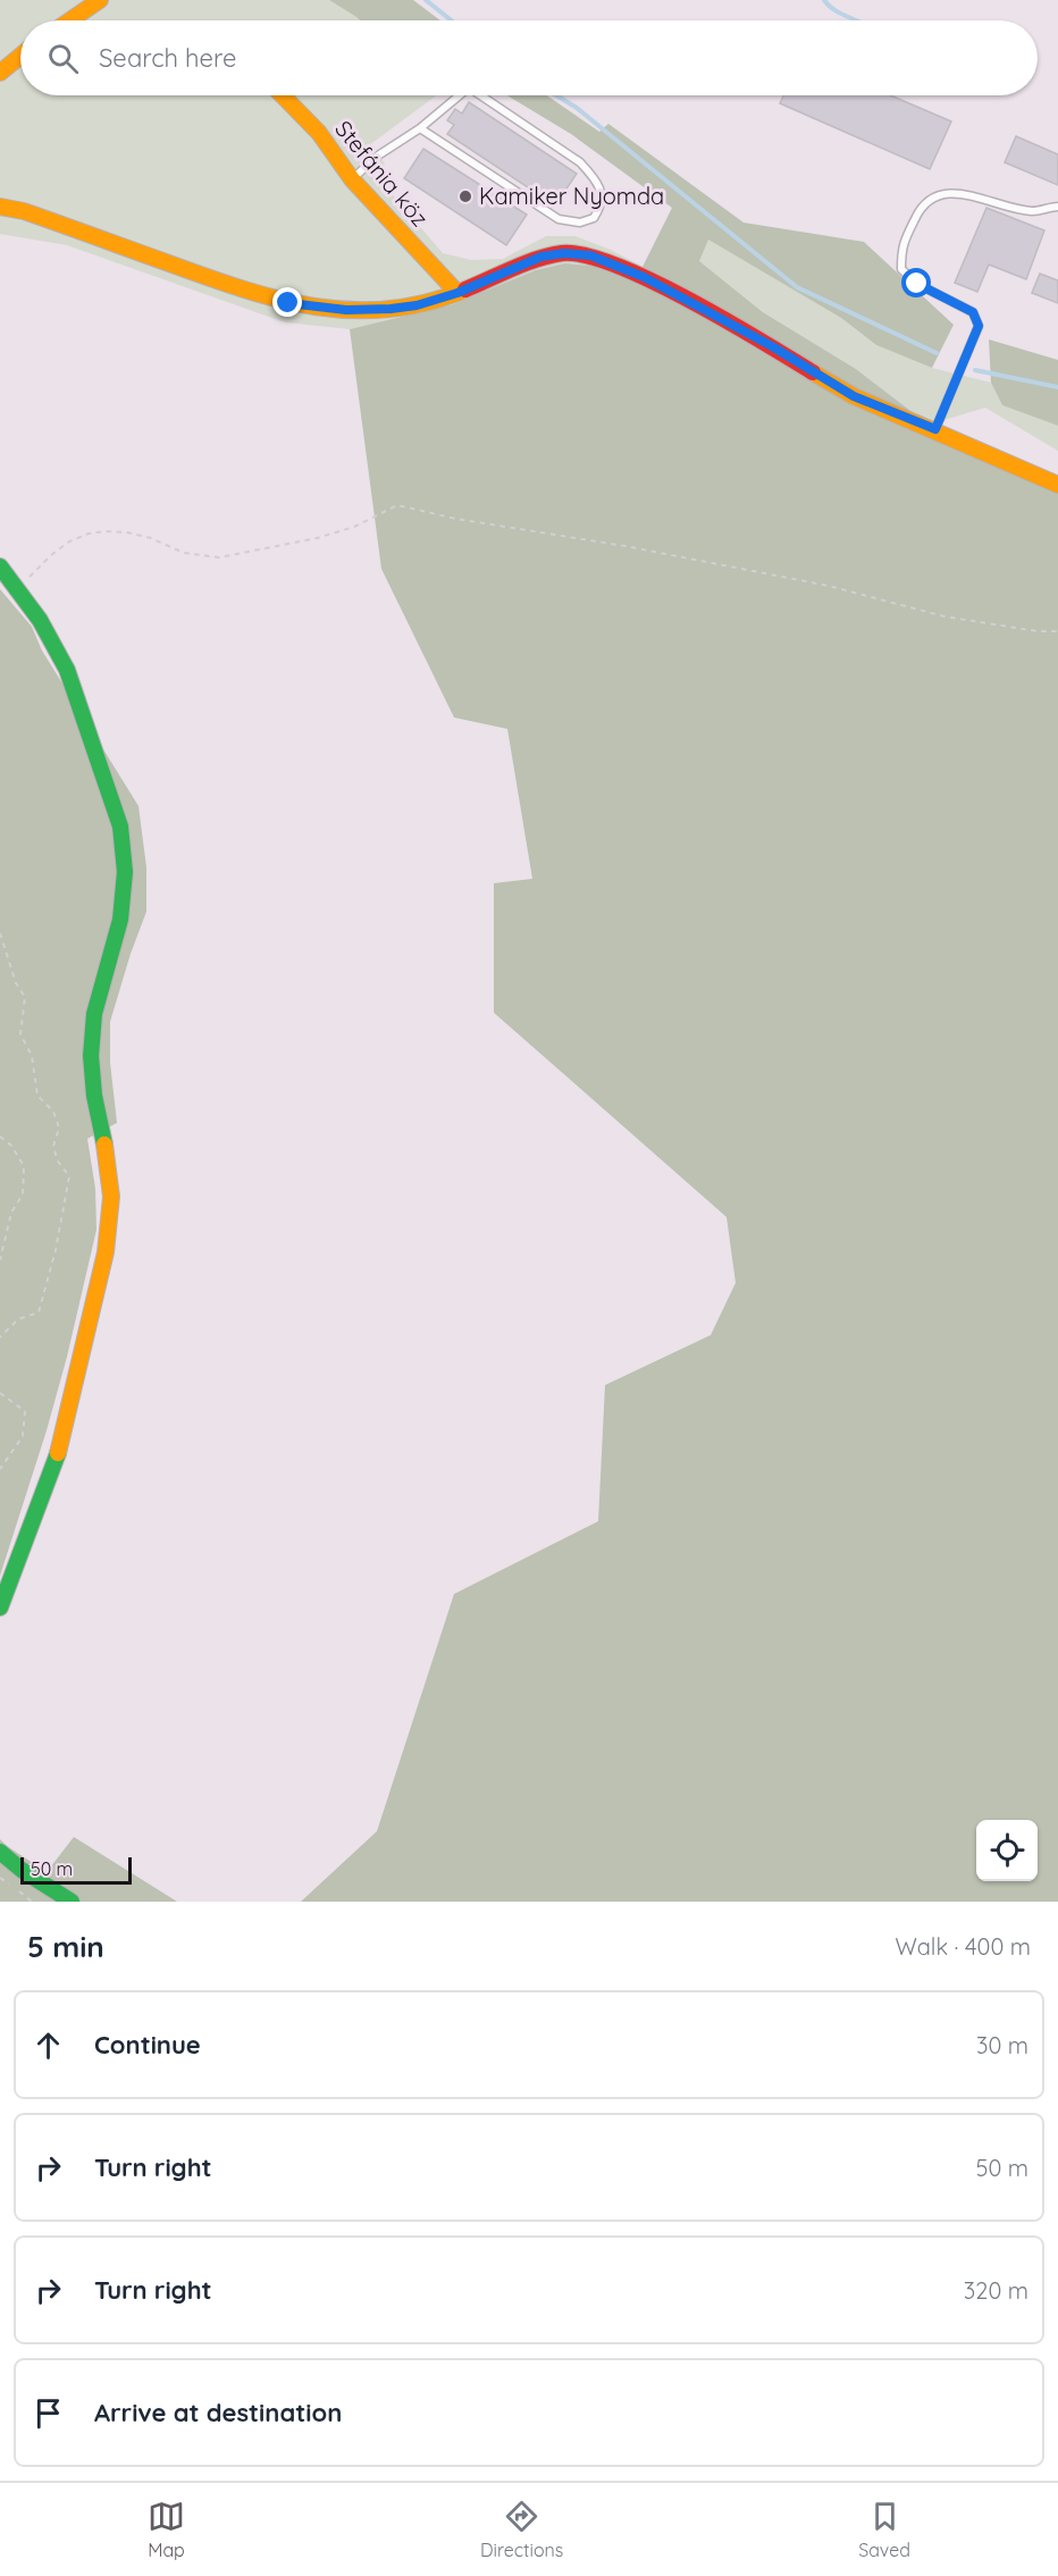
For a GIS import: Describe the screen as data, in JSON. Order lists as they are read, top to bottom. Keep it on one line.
{"streets":{"main road":["Stefánia köz"]},"places":["Kamiker Nyomda"],"scale_bar":"50 m","page":{"search":"Search here","scale":"50 m","heading":["5 min","Walk · 400 m"],"list":[["Continue","30 m"],["Turn right","50 m"],["Turn right","320 m"],"Arrive at destination"],"nav":["Map","Directions","Saved"]}}
